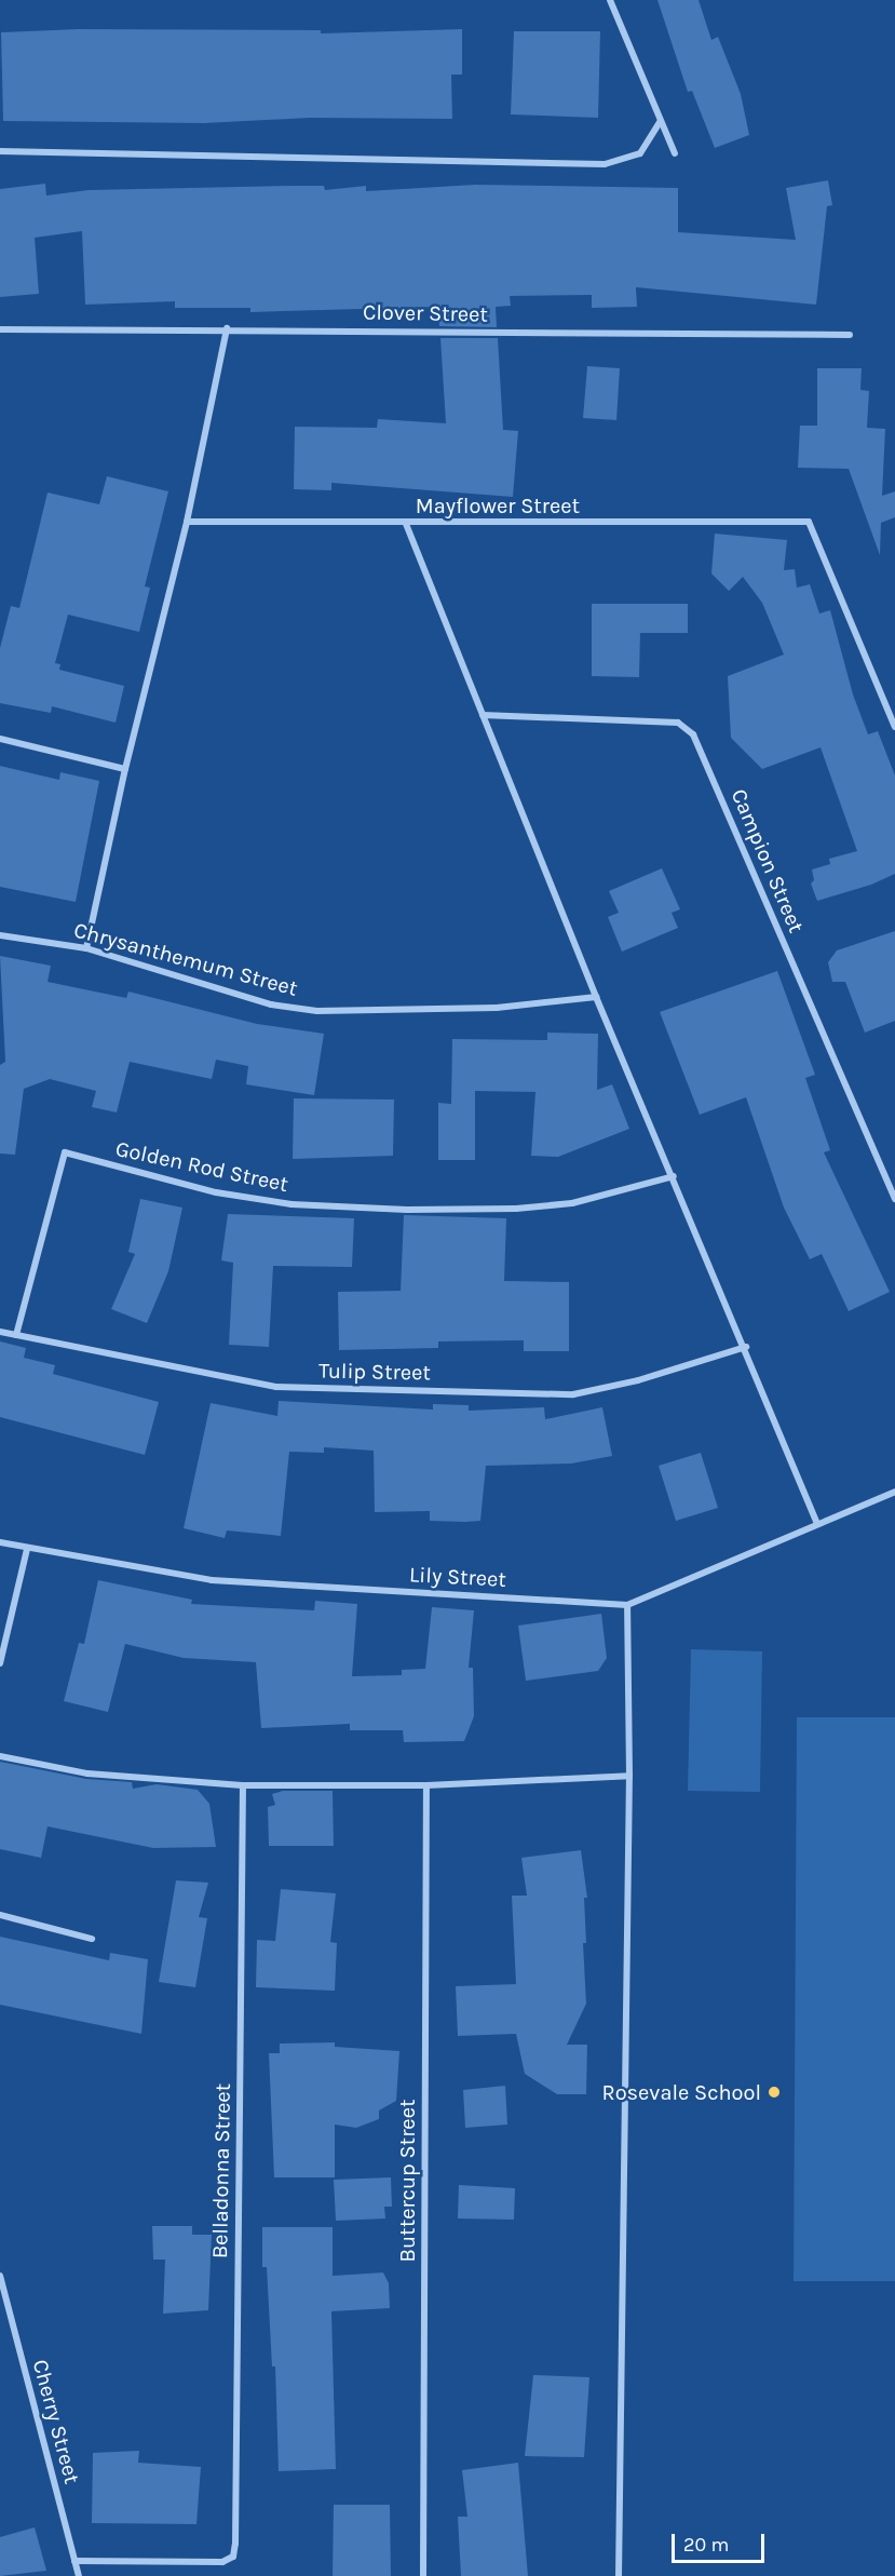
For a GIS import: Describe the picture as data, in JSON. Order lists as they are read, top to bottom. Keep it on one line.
{"streets":{"street":["Clover Street","Mayflower Street","Campion Street","Chrysanthemum Street","Golden Rod Street","Tulip Street","Lily Street","Belladonna Street","Buttercup Street","Cherry Street"]},"crossings":[["Golden Rod Street","Tulip Street"],["Belladonna Street","Cherry Street"]],"places":["Rosevale School"],"scale_bar":"20 m"}
